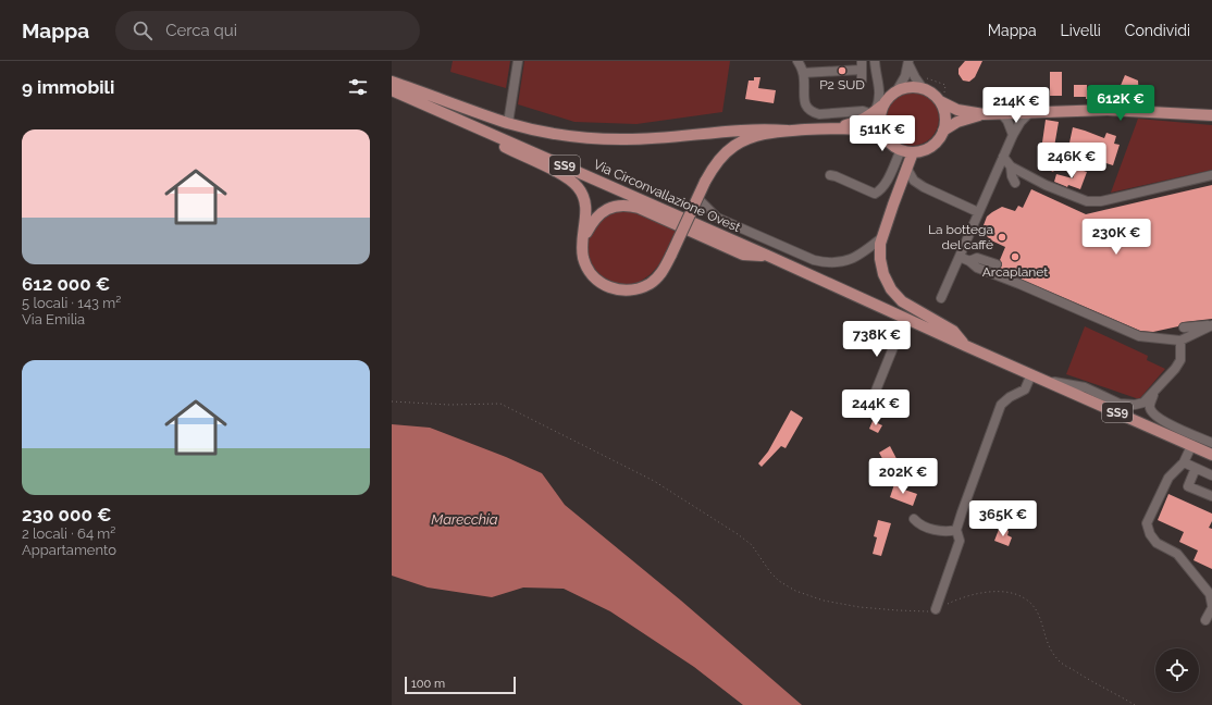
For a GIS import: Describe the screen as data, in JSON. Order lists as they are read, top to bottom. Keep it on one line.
{"streets":{"main road":["SS9","Via Circonvallazione Ovest"]},"water":["Marecchia"],"places":["P2 SUD","La bottega del caffè","Arcaplanet"],"scale_bar":"100 m","page":{"header":"Mappa","search":"Cerca qui","nav":["Mappa","Livelli","Condividi"],"heading":"9 immobili","price":["612K €","214K €","511K €","246K €","230K €","738K €","244K €","202K €","365K €"],"list":[{"name":"612 000 €","note":"5 locali · 143 m² · Via Emilia"},{"name":"230 000 €","note":"2 locali · 64 m² · Appartamento"}],"scale":"100 m"}}
